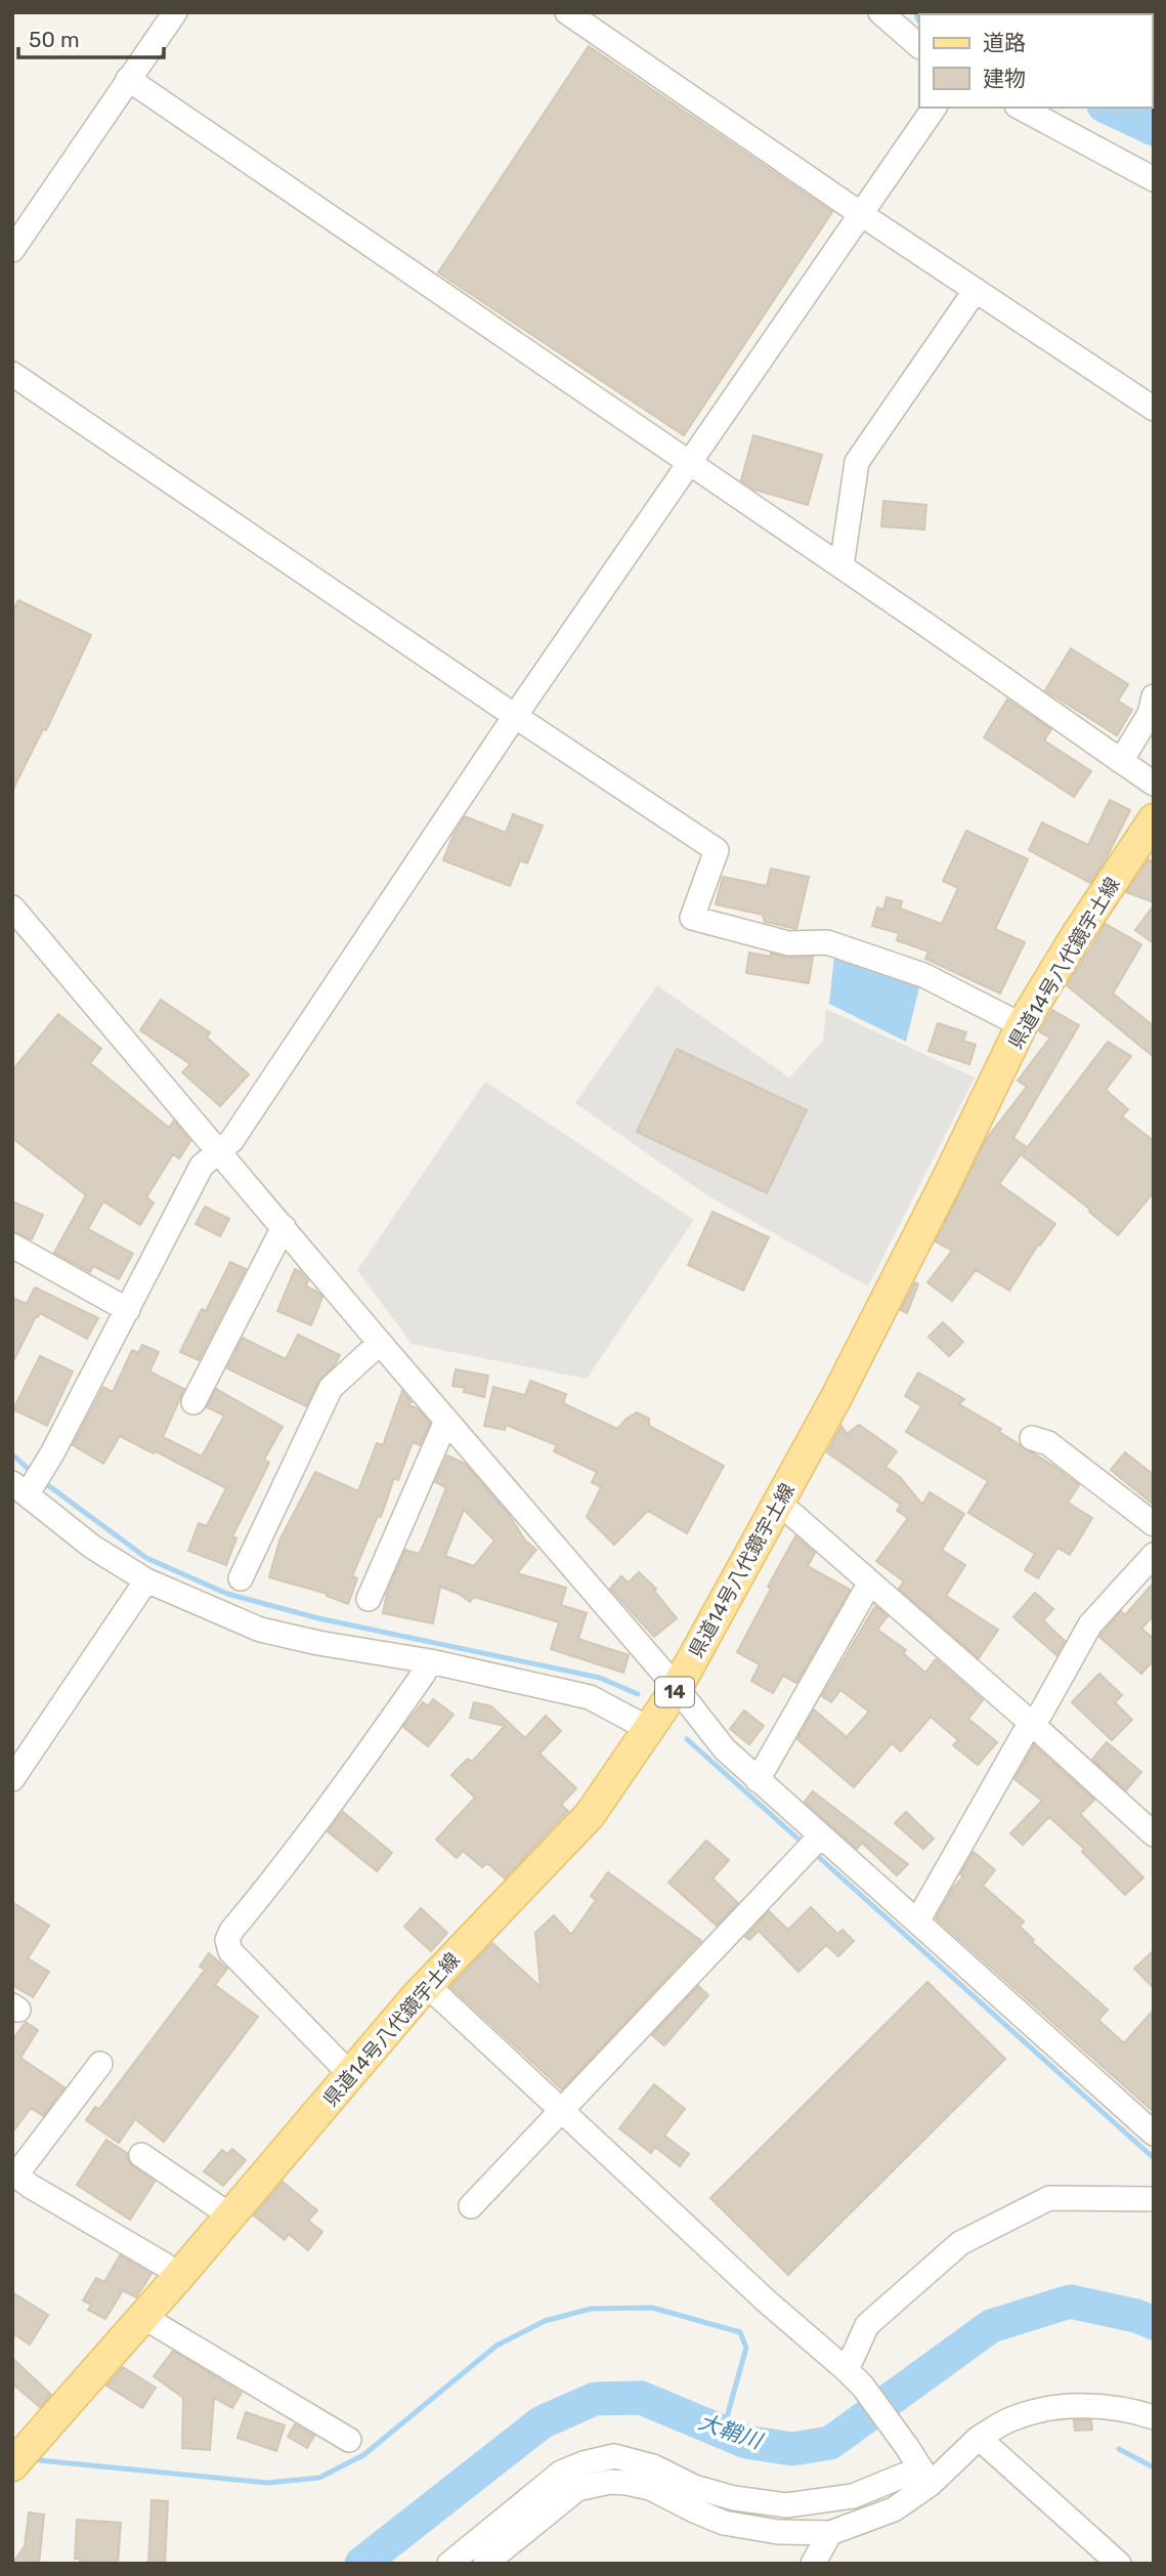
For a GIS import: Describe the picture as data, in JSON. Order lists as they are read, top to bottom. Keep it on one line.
{"streets":{"main road":["県道14号八代鏡宇土線","14"]},"water":["大鞘川"],"legend":["道路","建物"],"scale_bar":"50 m"}
